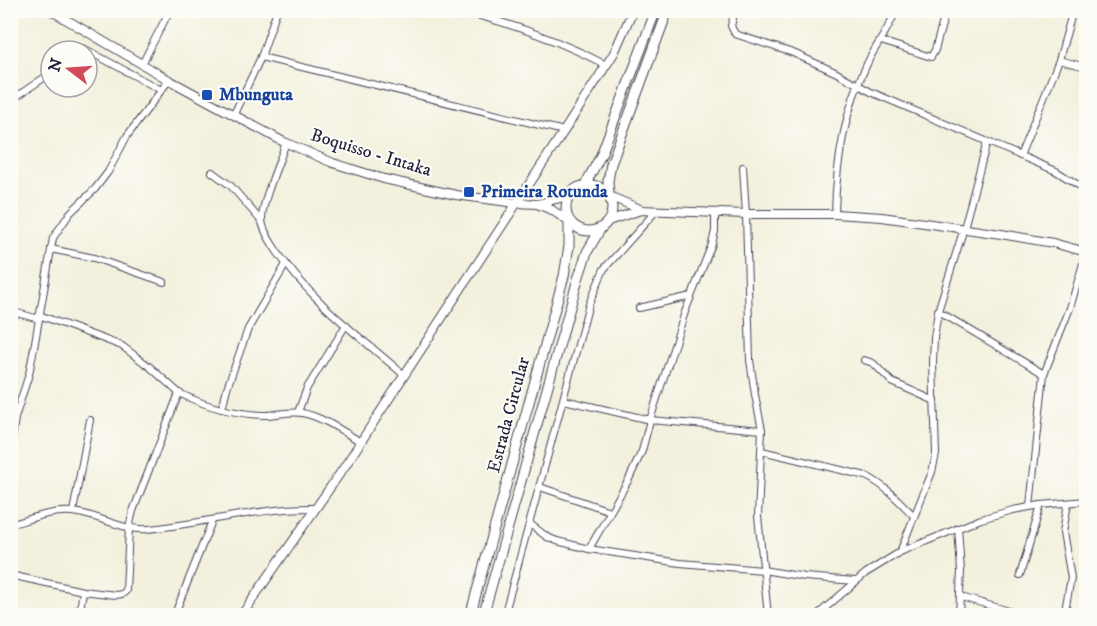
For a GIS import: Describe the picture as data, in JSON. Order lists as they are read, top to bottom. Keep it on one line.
{"streets":{"main road":["Estrada Circular"],"street":["Boquisso - Intaka"]},"places":{"transit":["Mbunguta","Primeira Rotunda"]},"north":"left"}
